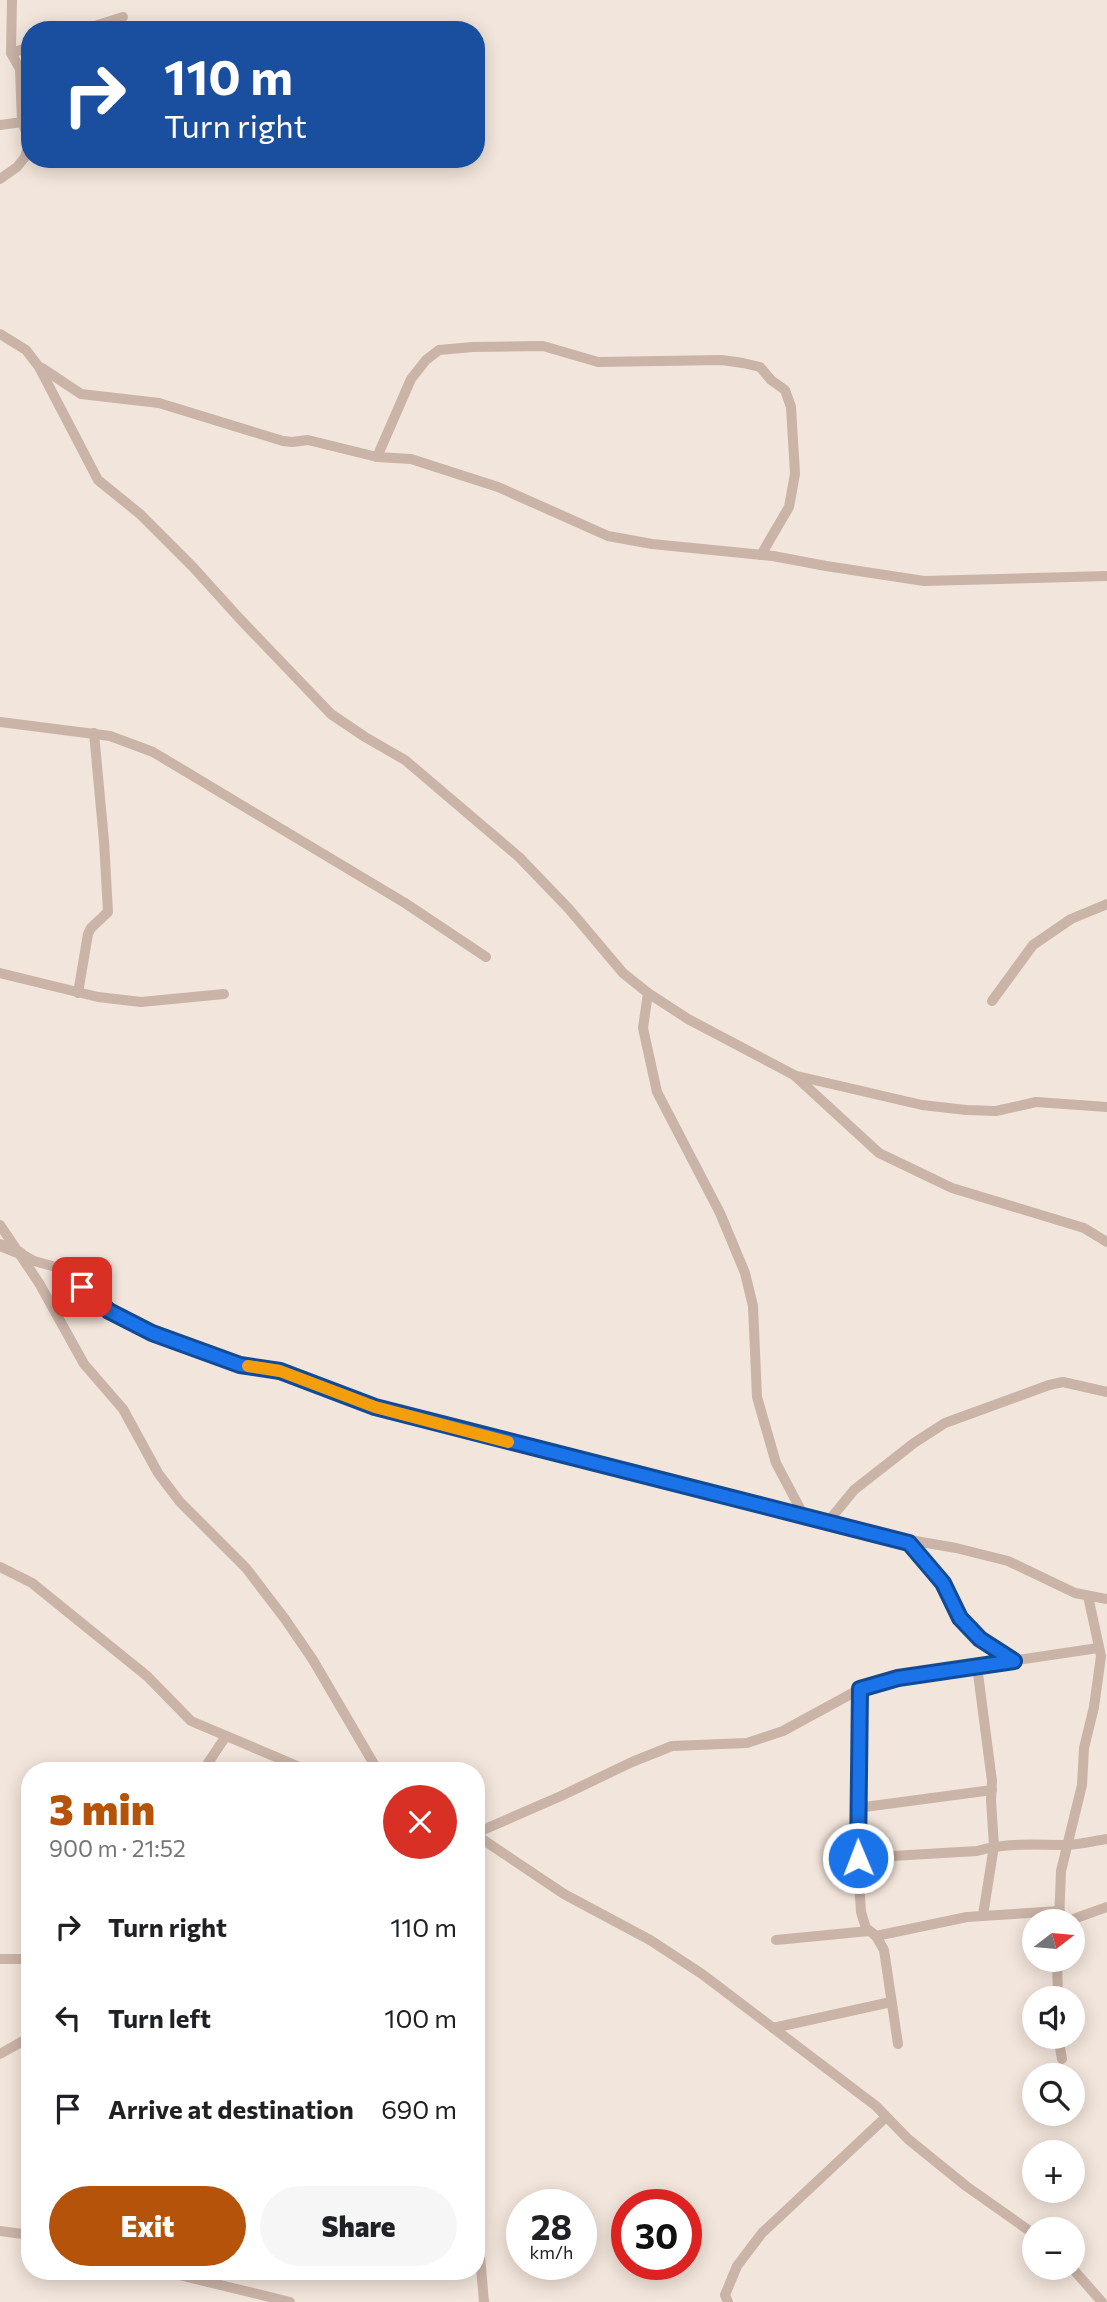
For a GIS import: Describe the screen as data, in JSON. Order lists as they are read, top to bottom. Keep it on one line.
{"north":"right","page":{"turn":["110 m","Turn right"],"heading":["3 min","900 m · 21:52"],"list":[{"name":"Turn right","value":"110 m"},{"name":"Turn left","value":"100 m"},{"name":"Arrive at destination","value":"690 m"}],"map_buttons":["+","−"],"buttons":["Exit","Share"],"speed":"28 km/h","limit":"30"}}
